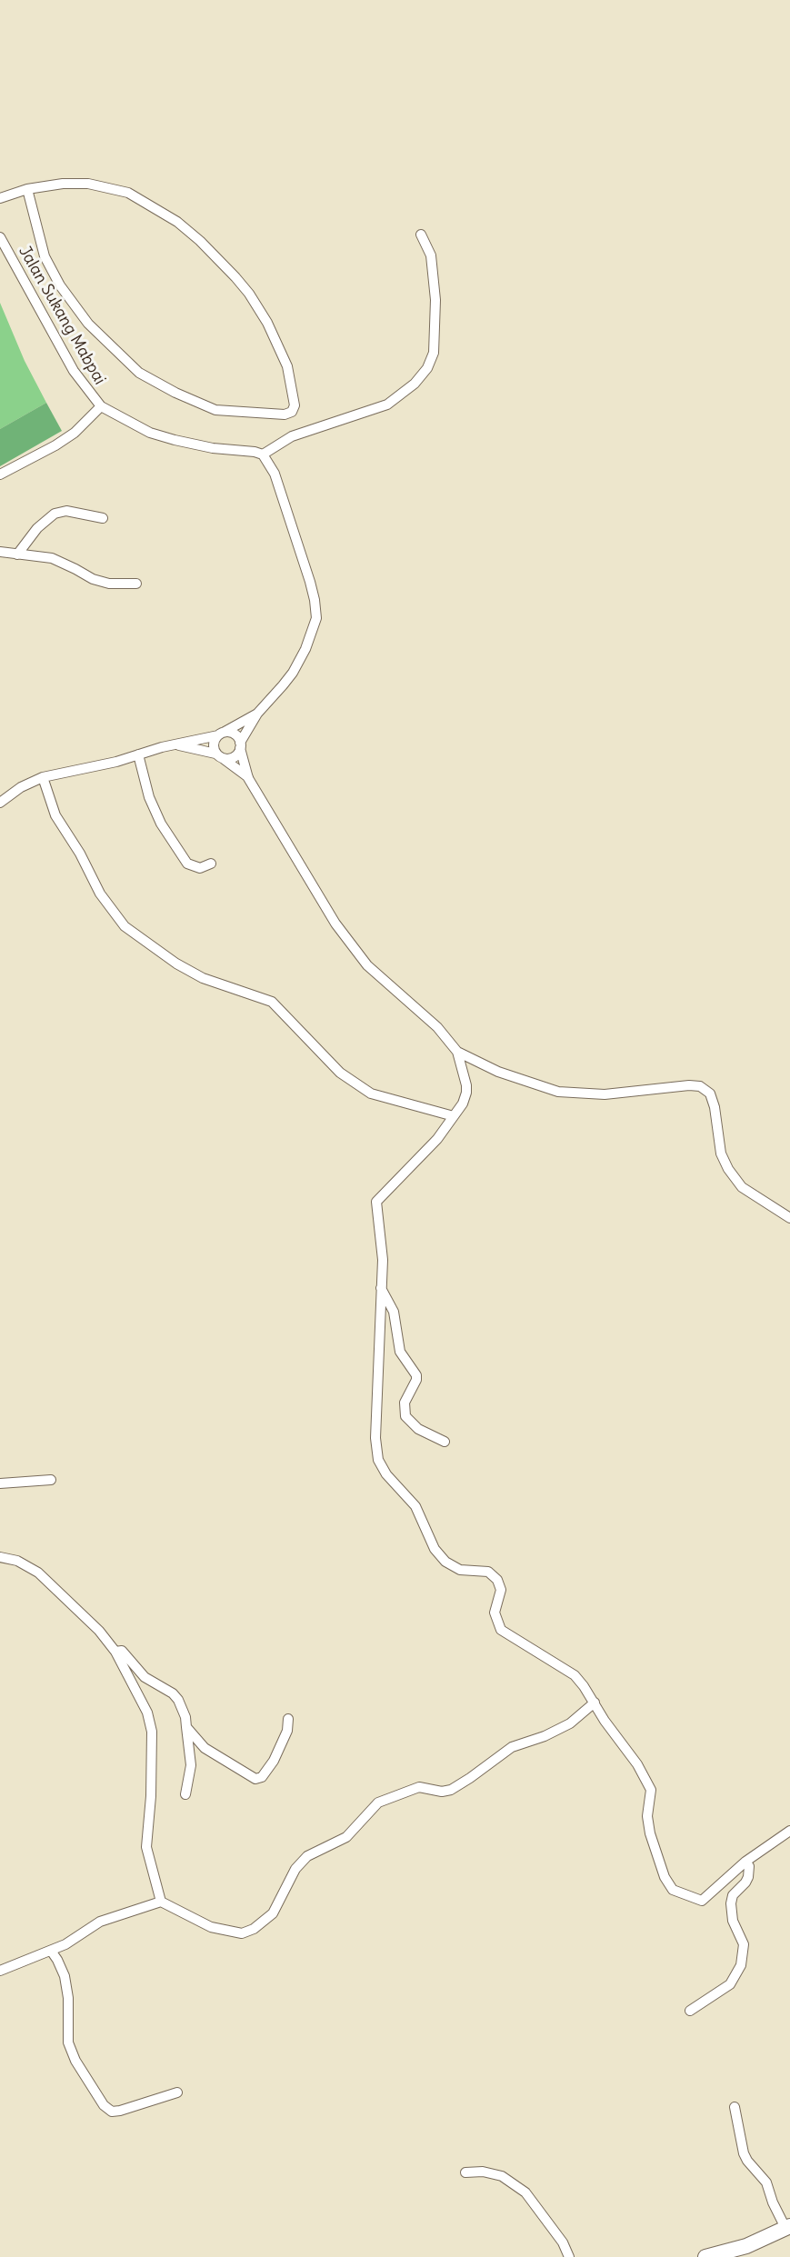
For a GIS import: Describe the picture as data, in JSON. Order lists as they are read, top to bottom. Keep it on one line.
{"streets":{"street":["Jalan Sukang Mabpai"]}}
